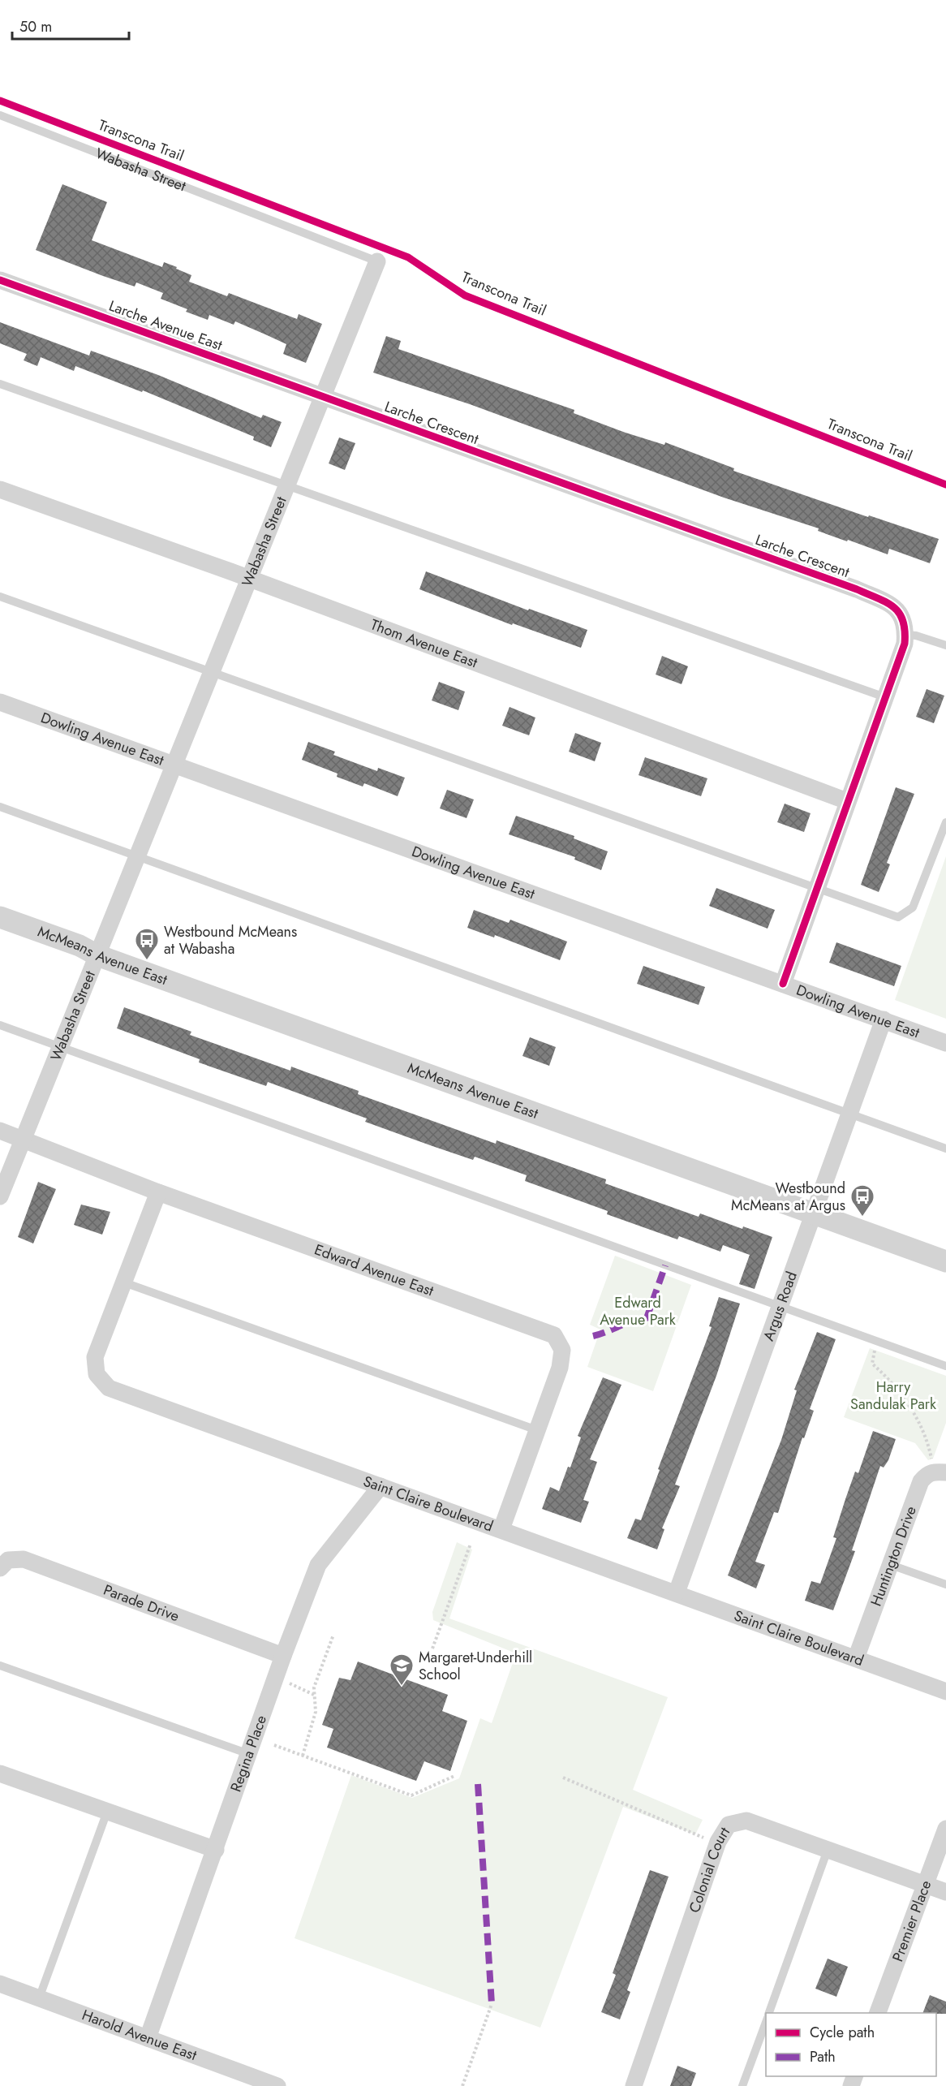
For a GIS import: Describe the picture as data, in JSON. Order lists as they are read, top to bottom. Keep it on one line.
{"streets":{"street":["Wabasha Street","Larche Avenue East","Larche Crescent","Thom Avenue East","Dowling Avenue East","McMeans Avenue East","Edward Avenue East","Argus Road","Saint Claire Boulevard","Huntington Drive","Parade Drive","Regina Place","Colonial Court","Premier Place","Harold Avenue East"],"cycle path":["Transcona Trail"]},"crossings":[["Wabasha Street","Larche Avenue East"],["Wabasha Street","Larche Crescent"],["Wabasha Street","Thom Avenue East"],["Wabasha Street","Dowling Avenue East"],["Wabasha Street","McMeans Avenue East"],["Wabasha Street","Edward Avenue East"],["Larche Avenue East","Larche Crescent"],["Dowling Avenue East","Argus Road"],["McMeans Avenue East","Argus Road"],["Edward Avenue East","Saint Claire Boulevard"],["Argus Road","Saint Claire Boulevard"],["Saint Claire Boulevard","Huntington Drive"],["Saint Claire Boulevard","Regina Place"],["Parade Drive","Regina Place"],["Regina Place","Harold Avenue East"],["Colonial Court","Premier Place"]],"parks":["Edward Avenue Park","Harry Sandulak Park"],"places":{"bus stop":["Westbound McMeans at Wabasha","Westbound McMeans at Argus"],"school or university":["Margaret-Underhill School"]},"legend":["Cycle path","Path"],"scale_bar":"50 m"}
